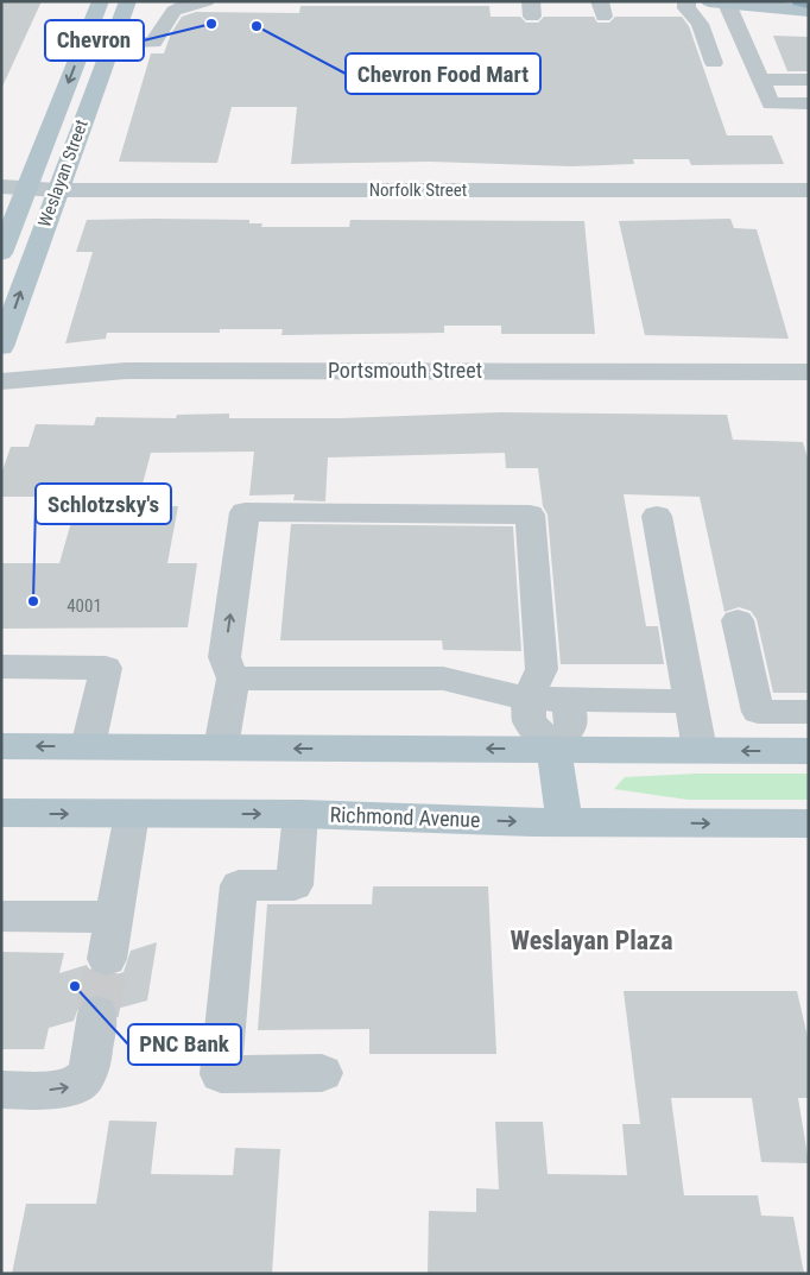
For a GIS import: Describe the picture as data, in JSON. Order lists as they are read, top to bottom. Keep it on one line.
{"streets":{"main road":["Weslayan Street","Richmond Avenue"],"street":["Norfolk Street","Portsmouth Street"]},"crossings":[["Weslayan Street","Norfolk Street"]],"districts":["Weslayan Plaza"],"places":["Chevron","Chevron Food Mart","Schlotzsky's","PNC Bank"],"house_numbers":["4001"]}
